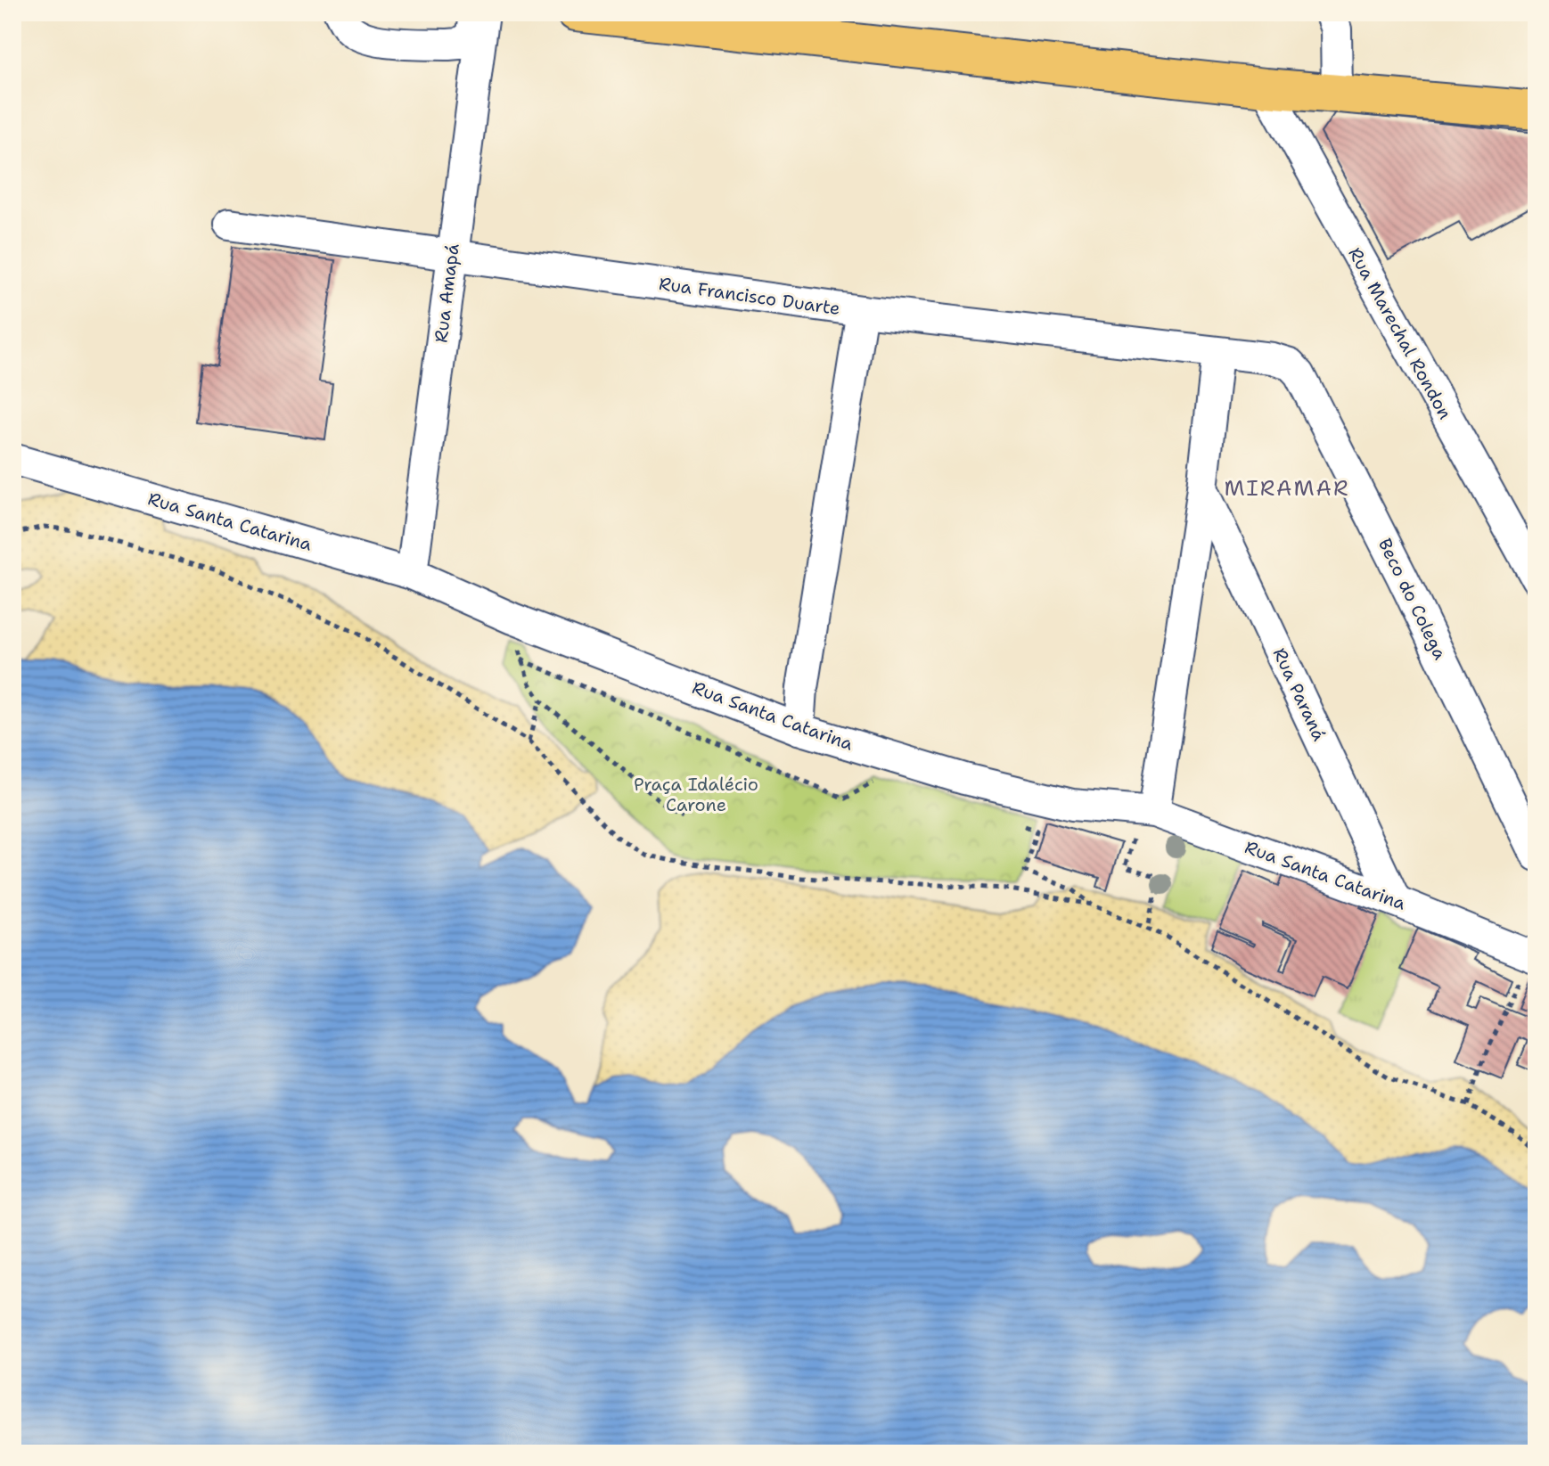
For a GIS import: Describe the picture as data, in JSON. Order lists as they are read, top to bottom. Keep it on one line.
{"streets":{"street":["Rua Amapá","Rua Francisco Duarte","Rua Marechal Rondon","Rua Santa Catarina","Beco do Colega","Rua Paraná"]},"crossings":[["Rua Amapá","Rua Francisco Duarte"],["Rua Amapá","Rua Santa Catarina"],["Rua Francisco Duarte","Beco do Colega"],["Rua Santa Catarina","Rua Paraná"]],"districts":["MIRAMAR"],"parks":["Praça Idalécio Carone"]}
